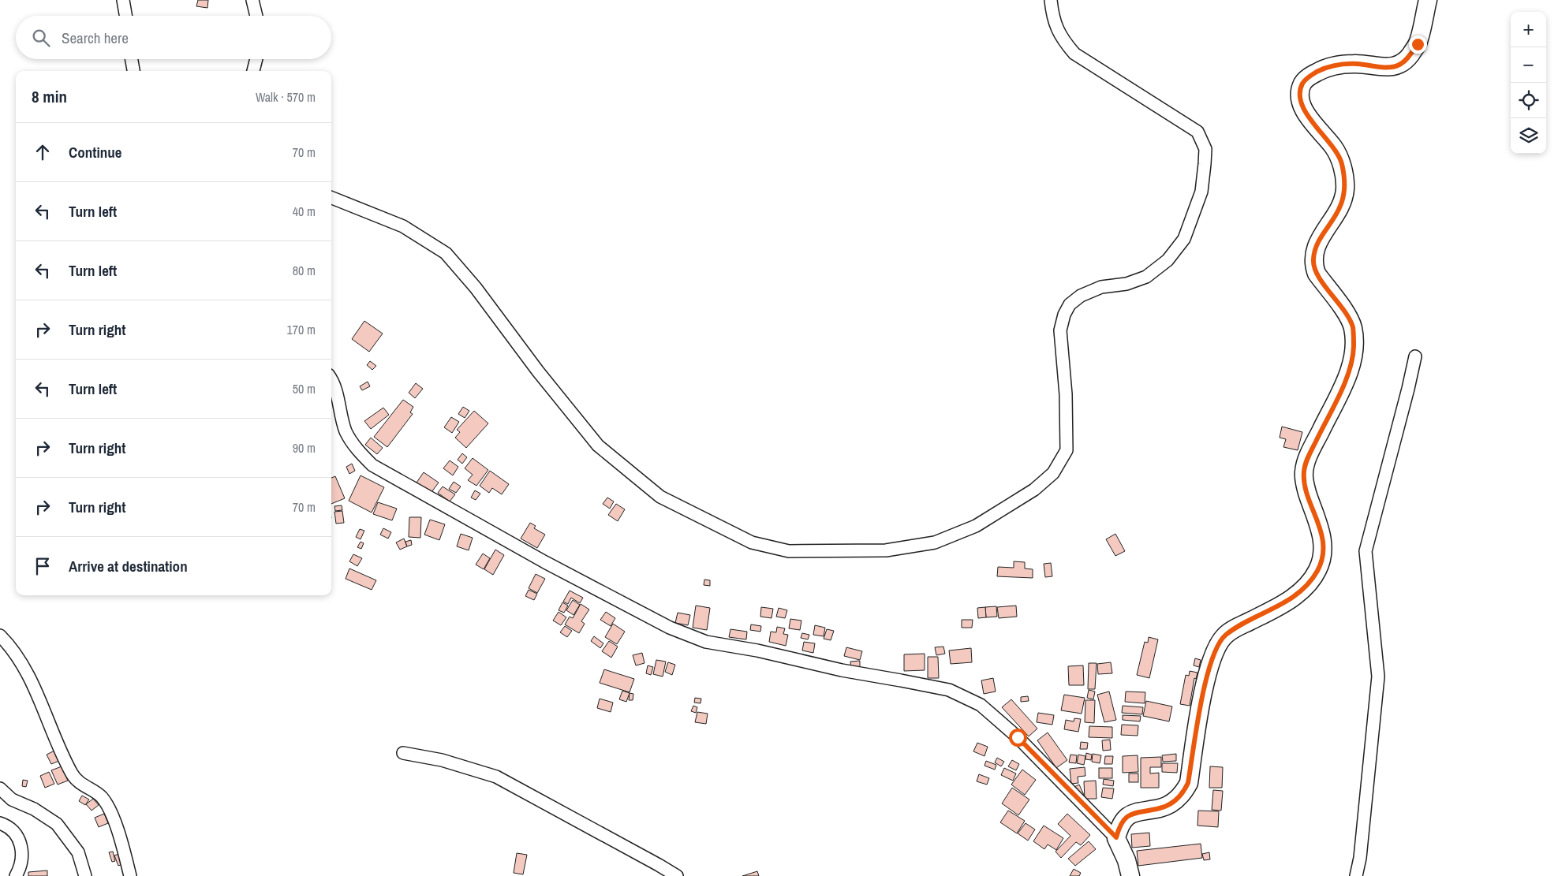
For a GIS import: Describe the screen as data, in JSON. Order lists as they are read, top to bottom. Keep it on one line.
{"page":{"map_buttons":["+","−"],"search":"Search here","heading":["8 min","Walk · 570 m"],"list":[["Continue","70 m"],["Turn left","40 m"],["Turn left","80 m"],["Turn right","170 m"],["Turn left","50 m"],["Turn right","90 m"],["Turn right","70 m"],"Arrive at destination"]}}
